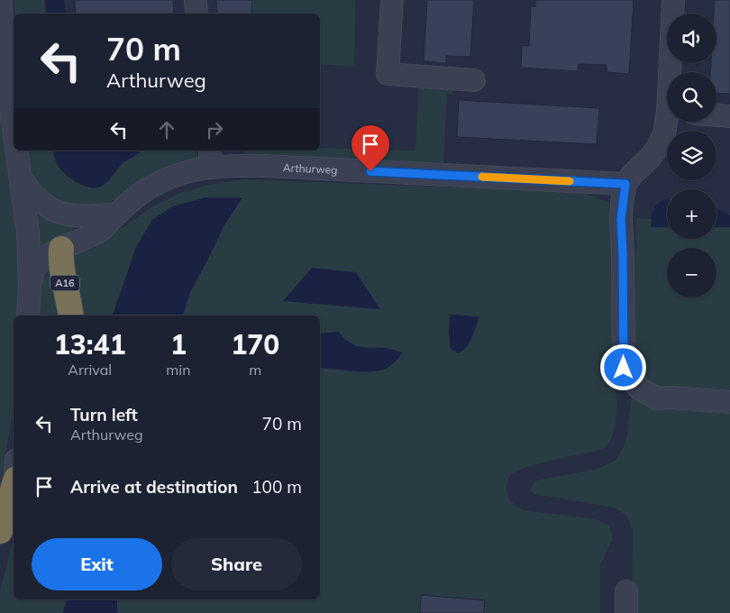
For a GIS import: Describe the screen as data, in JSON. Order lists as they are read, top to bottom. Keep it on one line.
{"streets":{"highway":["A16"],"street":["Arthurweg"]},"crossings":[["Arthurweg","A16"]],"page":{"map_buttons":["+","−"],"turn":["70 m","Arthurweg"],"eta":["13:41","Arrival","1","min","170","m"],"list":[{"name":"Turn left","note":"Arthurweg","value":"70 m"},{"name":"Arrive at destination","value":"100 m"}],"buttons":["Exit","Share"]}}
